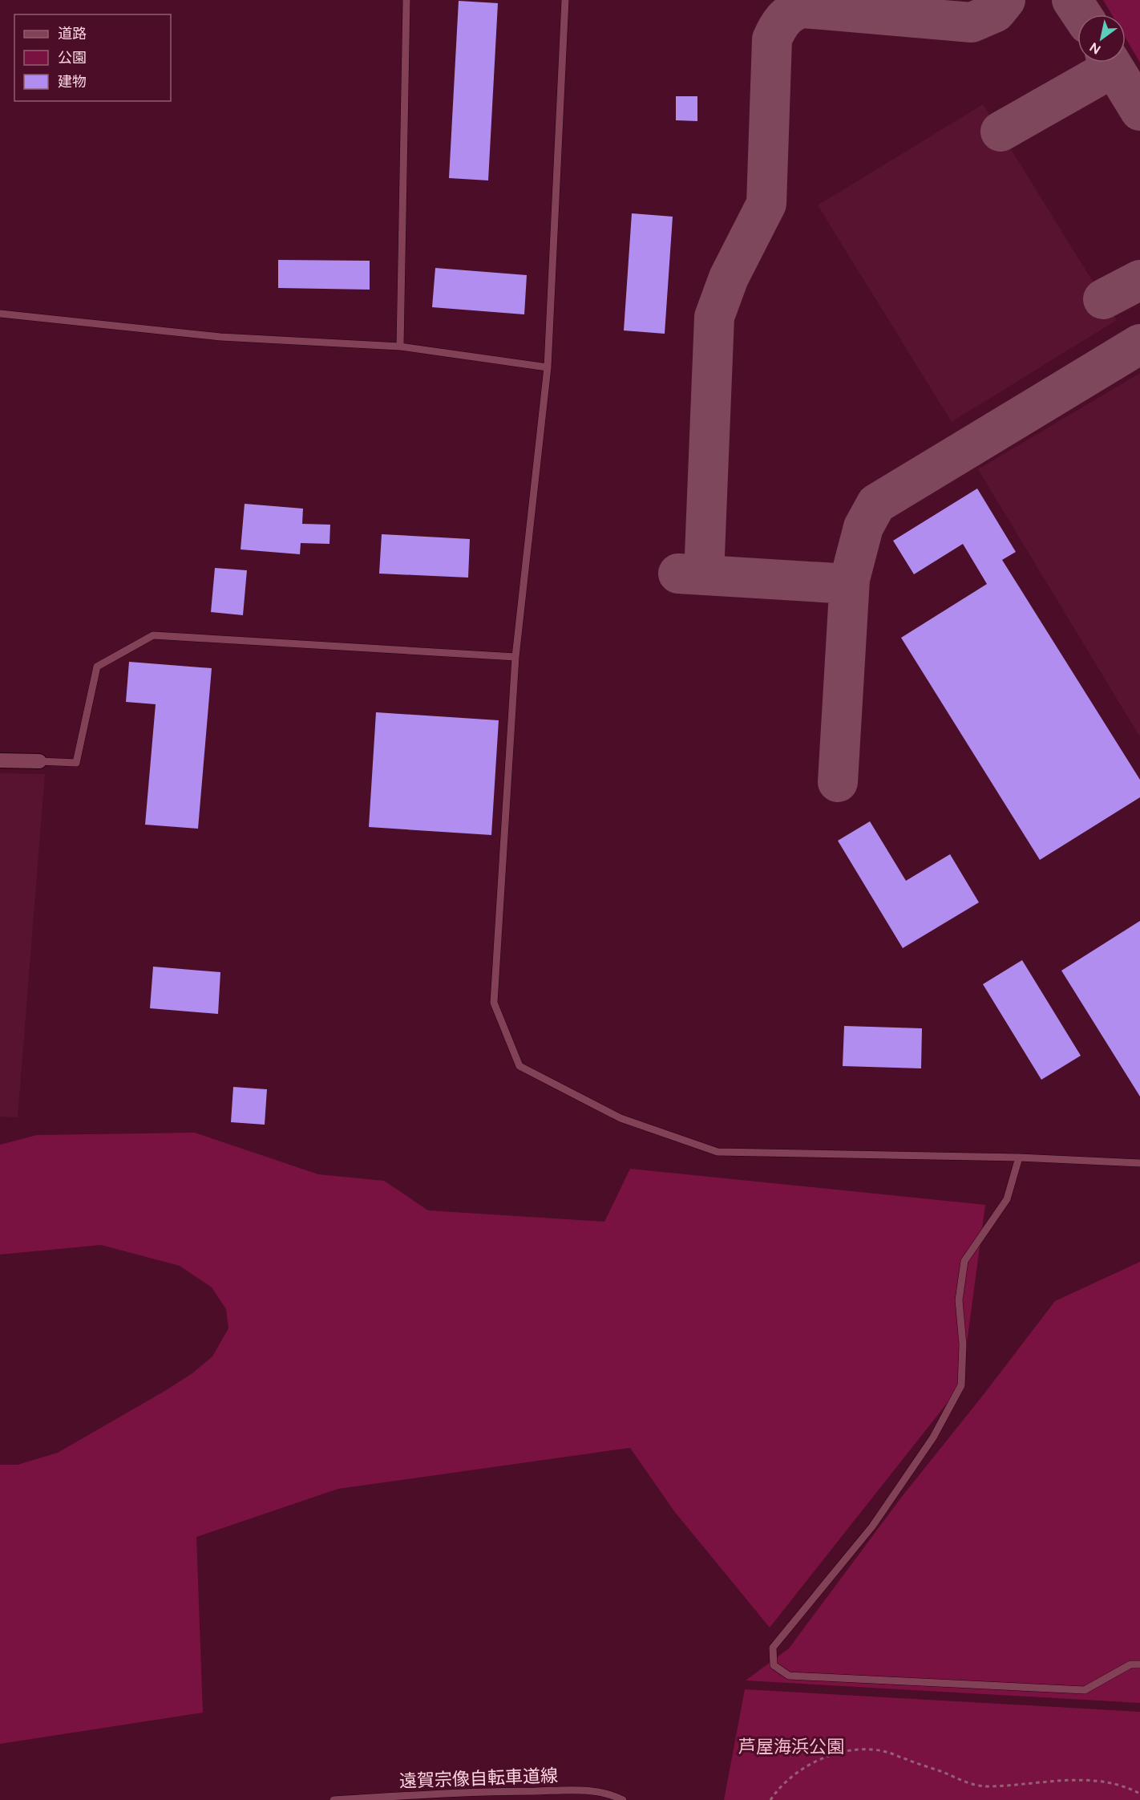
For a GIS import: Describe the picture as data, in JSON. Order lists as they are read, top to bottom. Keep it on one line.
{"streets":{"lane":["遠賀宗像自転車道線"]},"parks":["芦屋海浜公園"],"legend":["道路","公園","建物"],"north":"bottom left"}
